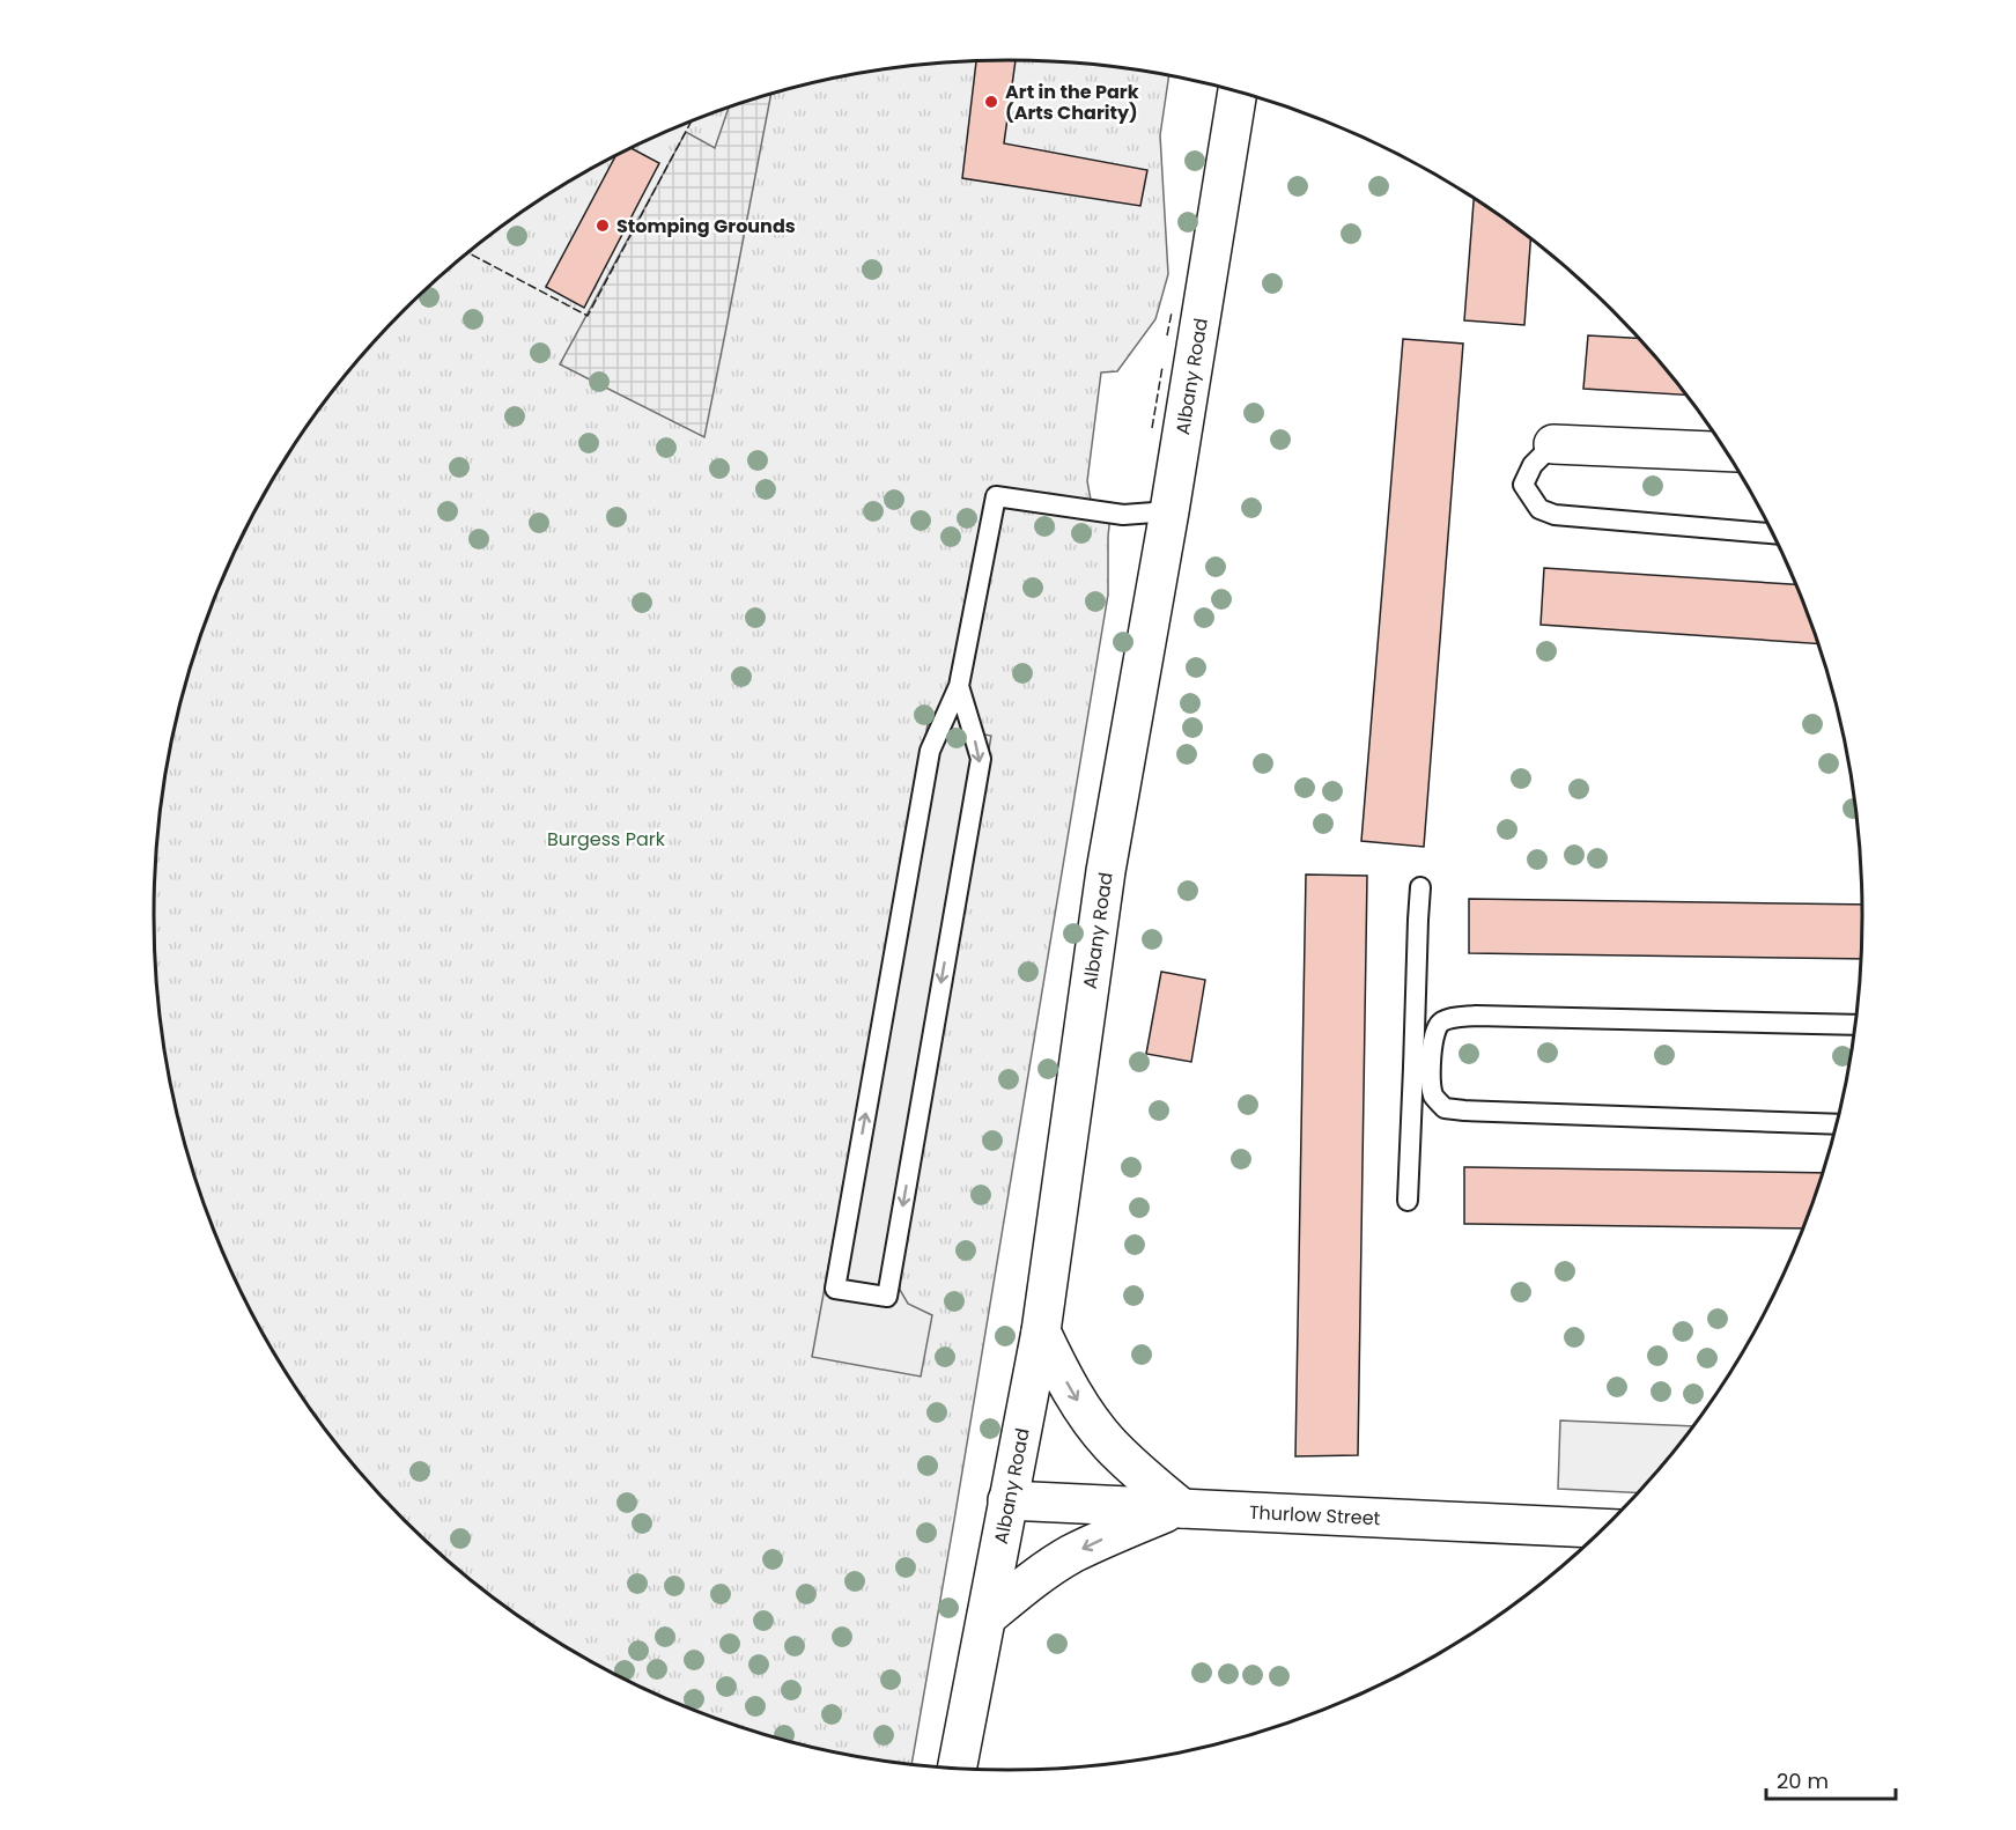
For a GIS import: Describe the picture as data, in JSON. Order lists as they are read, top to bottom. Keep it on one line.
{"streets":{"main road":["Albany Road","Thurlow Street"]},"crossings":[["Albany Road","Thurlow Street"]],"parks":["Burgess Park"],"places":["Art in the Park (Arts Charity)","Stomping Grounds"],"scale_bar":"20 m"}
